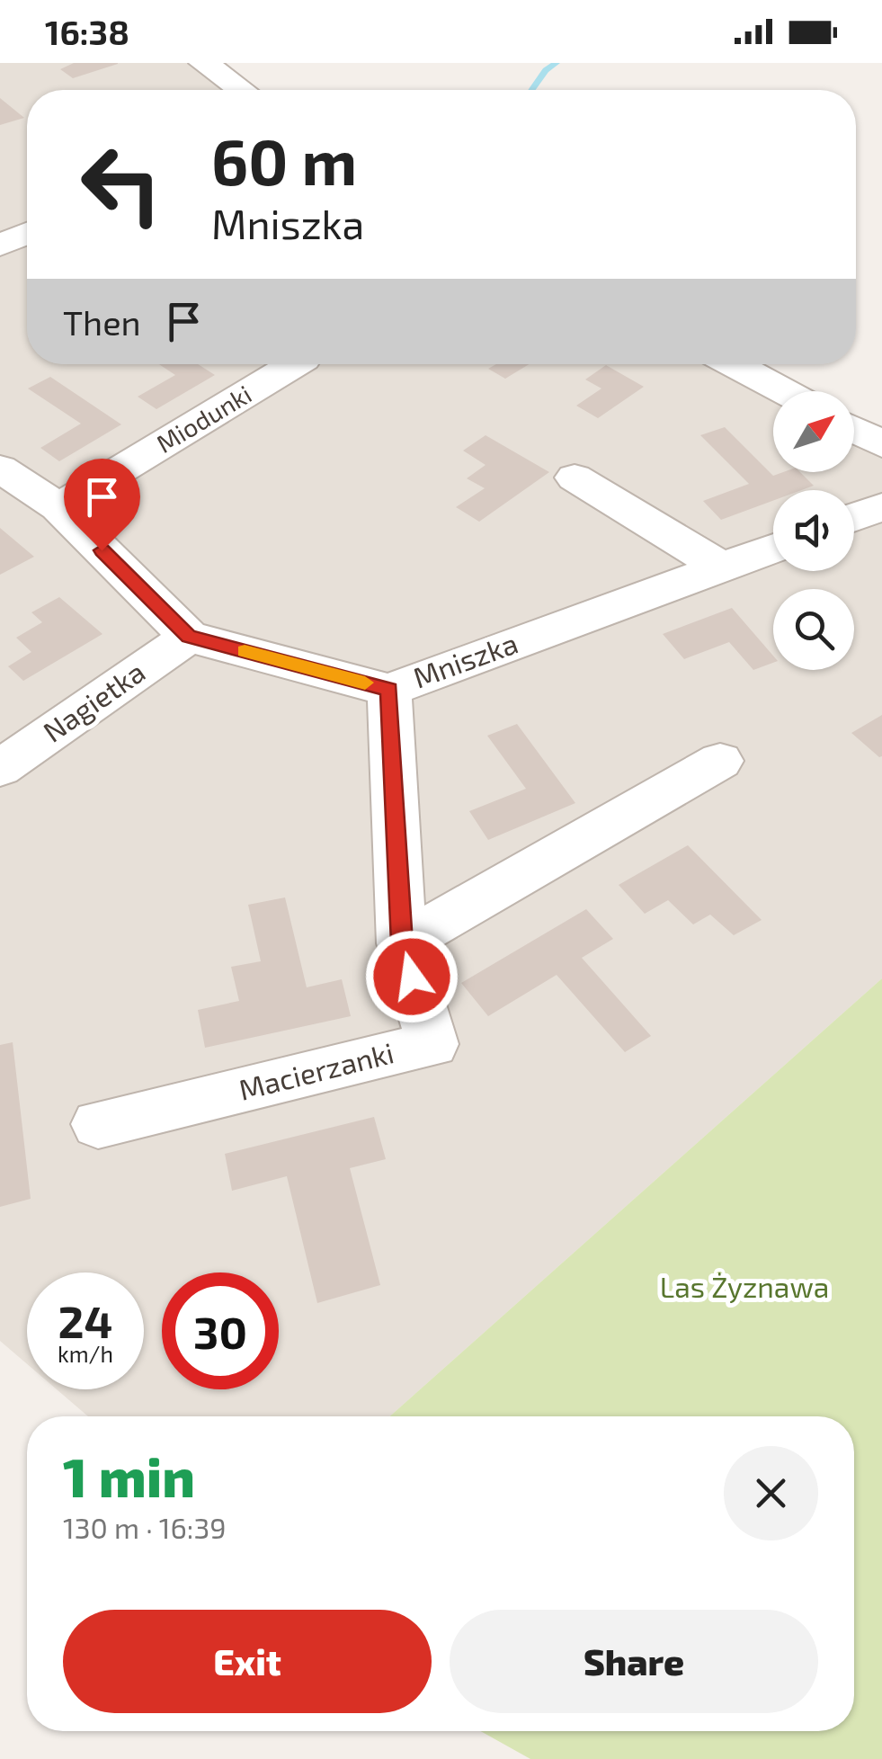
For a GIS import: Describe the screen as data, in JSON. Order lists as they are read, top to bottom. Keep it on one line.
{"streets":{"street":["Miodunki","Mniszka","Nagietka","Macierzanki"]},"crossings":[["Miodunki","Mniszka"],["Mniszka","Nagietka"],["Mniszka","Macierzanki"]],"parks":["Las Żyznawa"],"north":"top right","page":{"status":"16:38","turn":["60 m","Mniszka"],"then":"Then","speed":"24 km/h","limit":"30","heading":["1 min","130 m · 16:39"],"buttons":["Exit","Share"]}}
